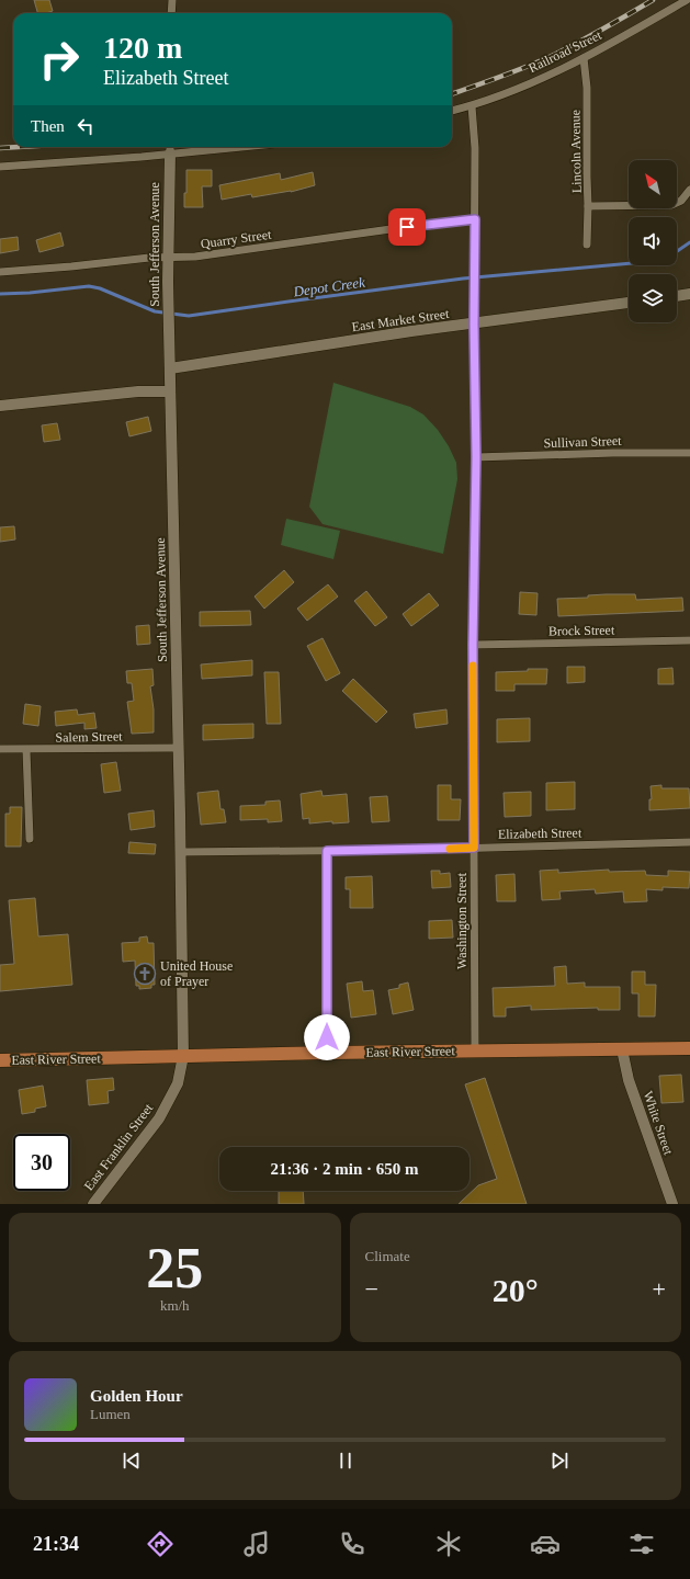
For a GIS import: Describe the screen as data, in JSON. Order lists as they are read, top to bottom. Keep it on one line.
{"streets":{"main road":["East River Street"],"street":["Railroad Street","Lincoln Avenue","Quarry Street","South Jefferson Avenue","East Market Street","Sullivan Street","Brock Street","Salem Street","Elizabeth Street","Washington Street","White Street","East Franklin Street"]},"crossings":[["Railroad Street","Lincoln Avenue"],["Railroad Street","Washington Street"],["Quarry Street","South Jefferson Avenue"],["Quarry Street","Washington Street"],["South Jefferson Avenue","East Market Street"],["South Jefferson Avenue","Salem Street"],["South Jefferson Avenue","Elizabeth Street"],["South Jefferson Avenue","East River Street"],["South Jefferson Avenue","East Franklin Street"],["East Market Street","Washington Street"],["Sullivan Street","Washington Street"],["Brock Street","Washington Street"],["Elizabeth Street","Washington Street"],["Washington Street","East River Street"],["East River Street","White Street"],["East River Street","East Franklin Street"]],"water":["Depot Creek"],"places":{"church":["United House of Prayer"]},"north":"top left","page":{"turn":["120 m","Elizabeth Street"],"then":"Then","limit":"30","trip":"21:36 · 2 min · 650 m","tile":[["25","km/h"],"Climate"],"heat":["−","20°","+"],"song":["Golden Hour","Lumen"],"tabs":"21:34"}}
